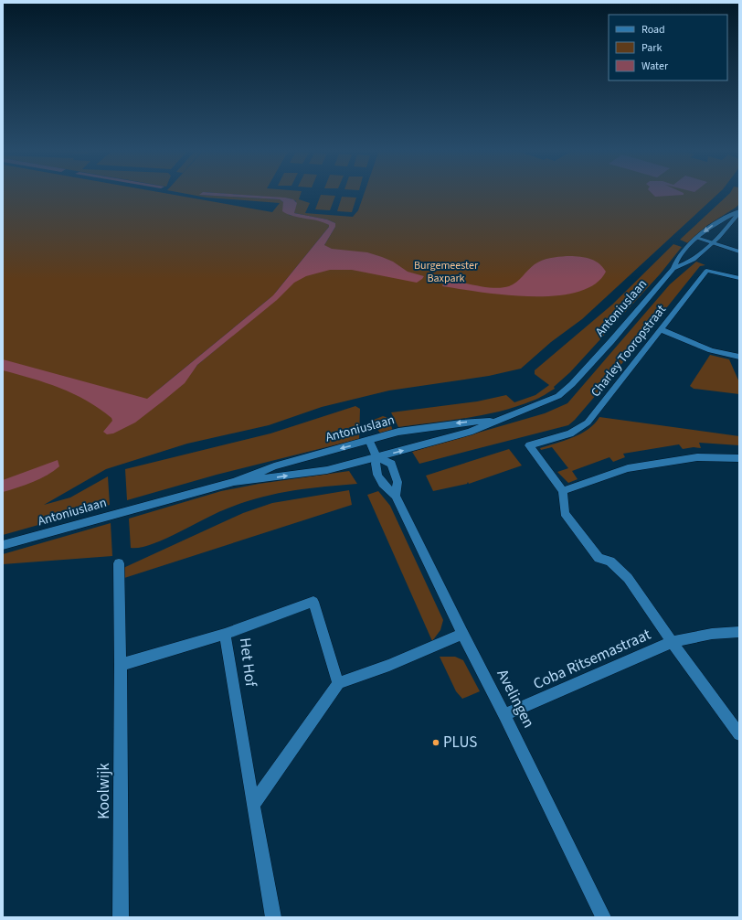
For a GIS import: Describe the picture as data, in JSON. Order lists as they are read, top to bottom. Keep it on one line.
{"streets":{"street":["Antoniuslaan","Charley Tooropstraat","Coba Ritsemastraat","Het Hof","Avelingen","Koolwijk"]},"crossings":[["Antoniuslaan","Avelingen"],["Charley Tooropstraat","Coba Ritsemastraat"],["Coba Ritsemastraat","Avelingen"]],"parks":["Burgemeester Baxpark"],"places":["PLUS"],"legend":["Road","Park","Water"]}
